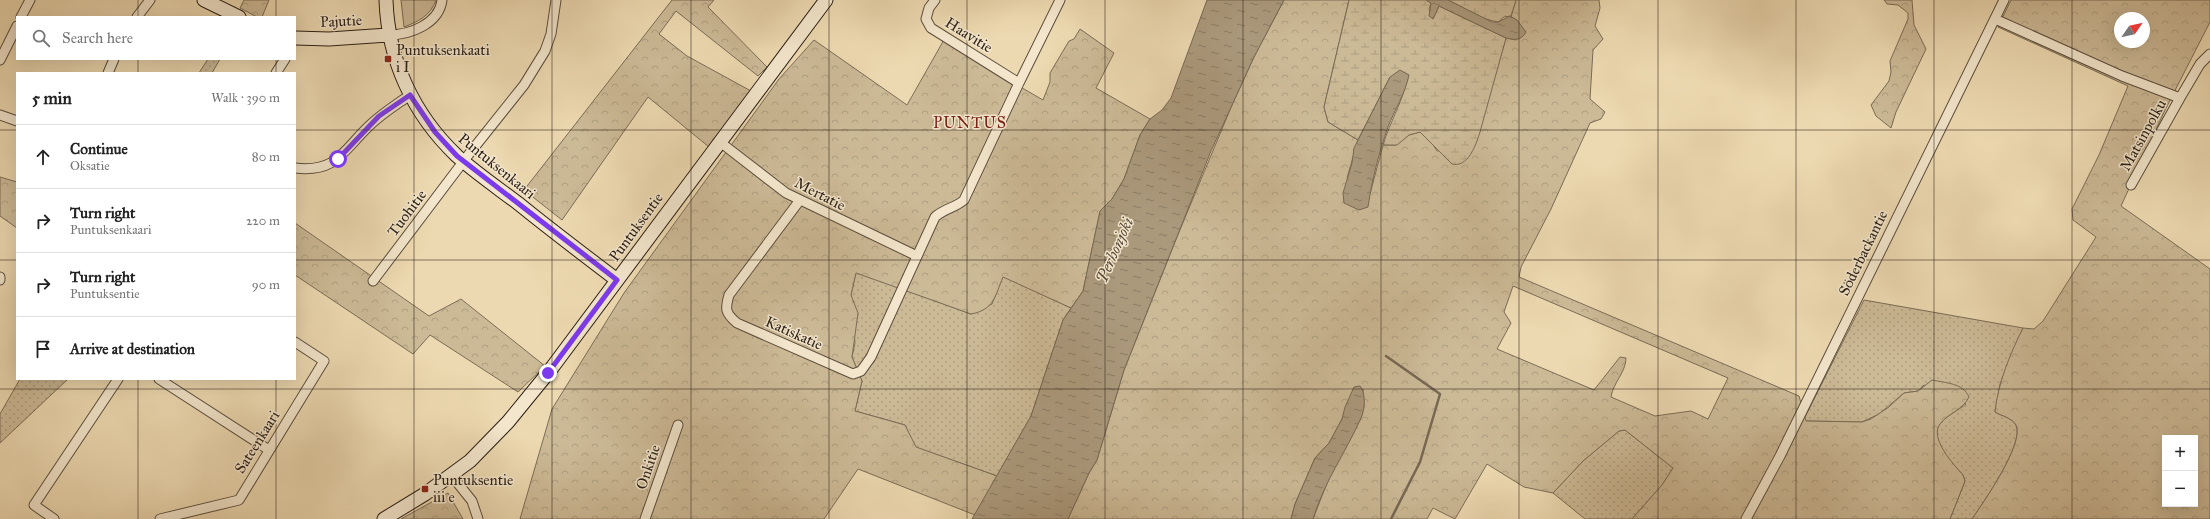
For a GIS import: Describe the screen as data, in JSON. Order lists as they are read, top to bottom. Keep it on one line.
{"streets":{"street":["Pajutie","Haavitie","Matsinpolku","Puntuksenkaari","Mertatie","Tuohitie","Puntuksentie","Söderbackantie","Katiskatie","Sateenkaari","Onkitie"]},"crossings":[["Pajutie","Puntuksenkaari"],["Matsinpolku","Söderbackantie"],["Puntuksenkaari","Tuohitie"],["Puntuksenkaari","Puntuksentie"],["Mertatie","Puntuksentie"],["Mertatie","Katiskatie"]],"districts":["PUNTUS"],"water":["Perhonjoki"],"places":{"transit":["Puntuksenkaati i I","Puntuksentie iii e"]},"north":"top right","page":{"search":"Search here","heading":["5 min","Walk · 390 m"],"list":[["Continue","Oksatie","80 m"],["Turn right","Puntuksenkaari","220 m"],["Turn right","Puntuksentie","90 m"],"Arrive at destination"],"map_buttons":["+","−"]}}
